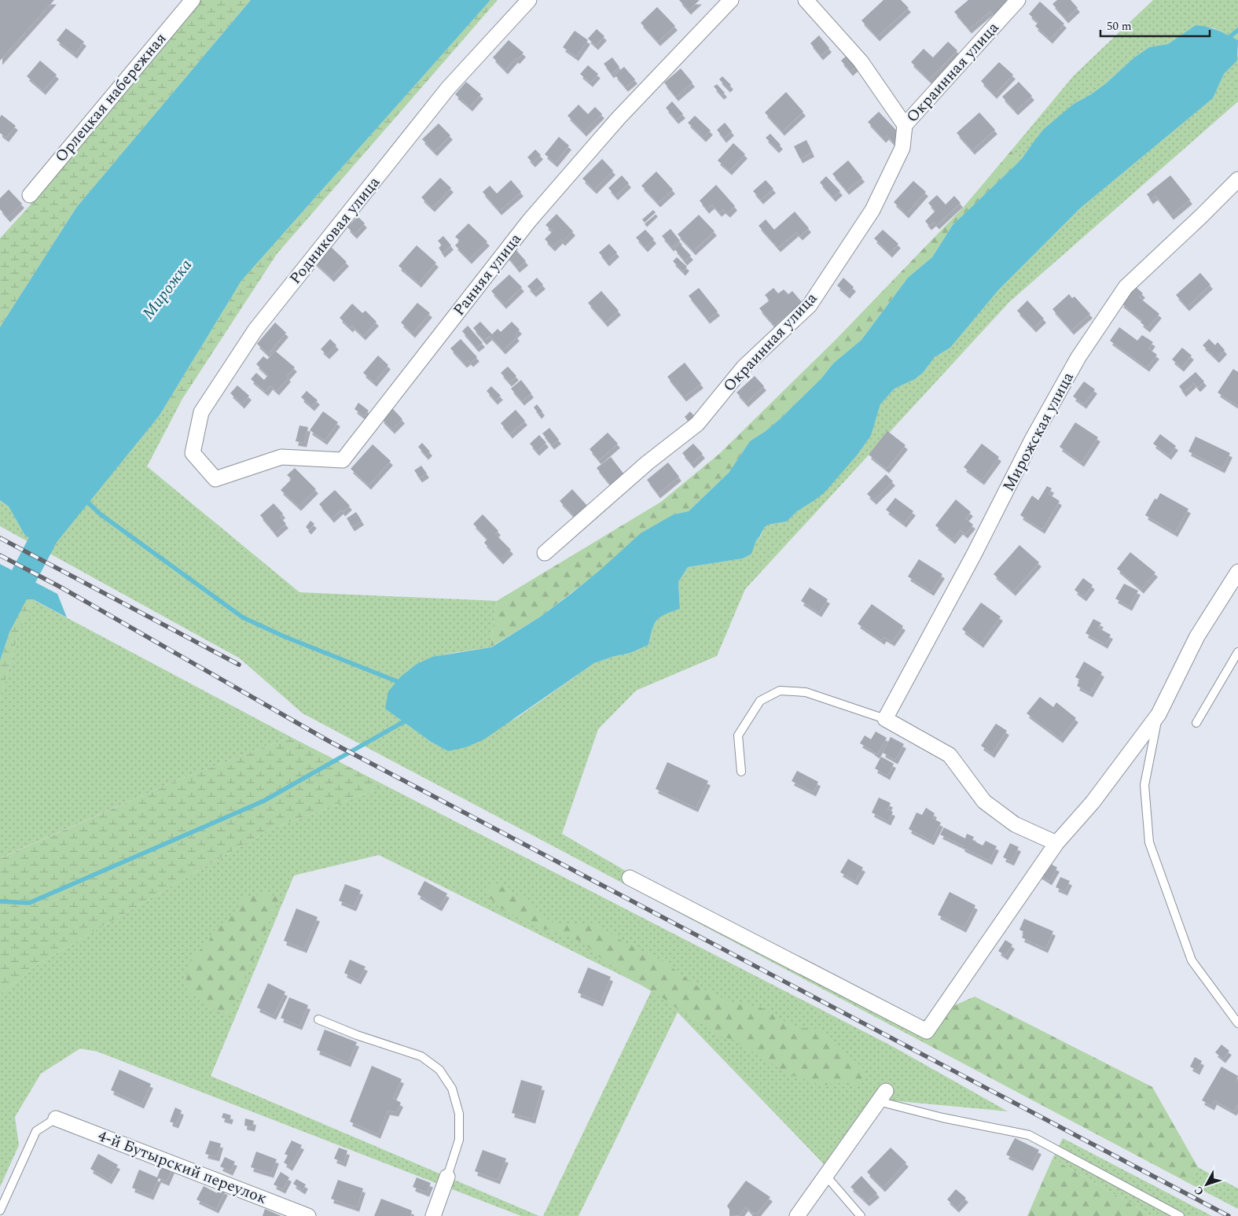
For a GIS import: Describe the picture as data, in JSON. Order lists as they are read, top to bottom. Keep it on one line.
{"streets":{"street":["Окраинная улица","Орлецкая набережная","Родниковая улица","Ранняя улица","Мирожская улица","4-й Бутырский переулок"]},"crossings":[["Родниковая улица","Ранняя улица"]],"water":["Мирожка"],"scale_bar":"50 m","north":"bottom left"}
